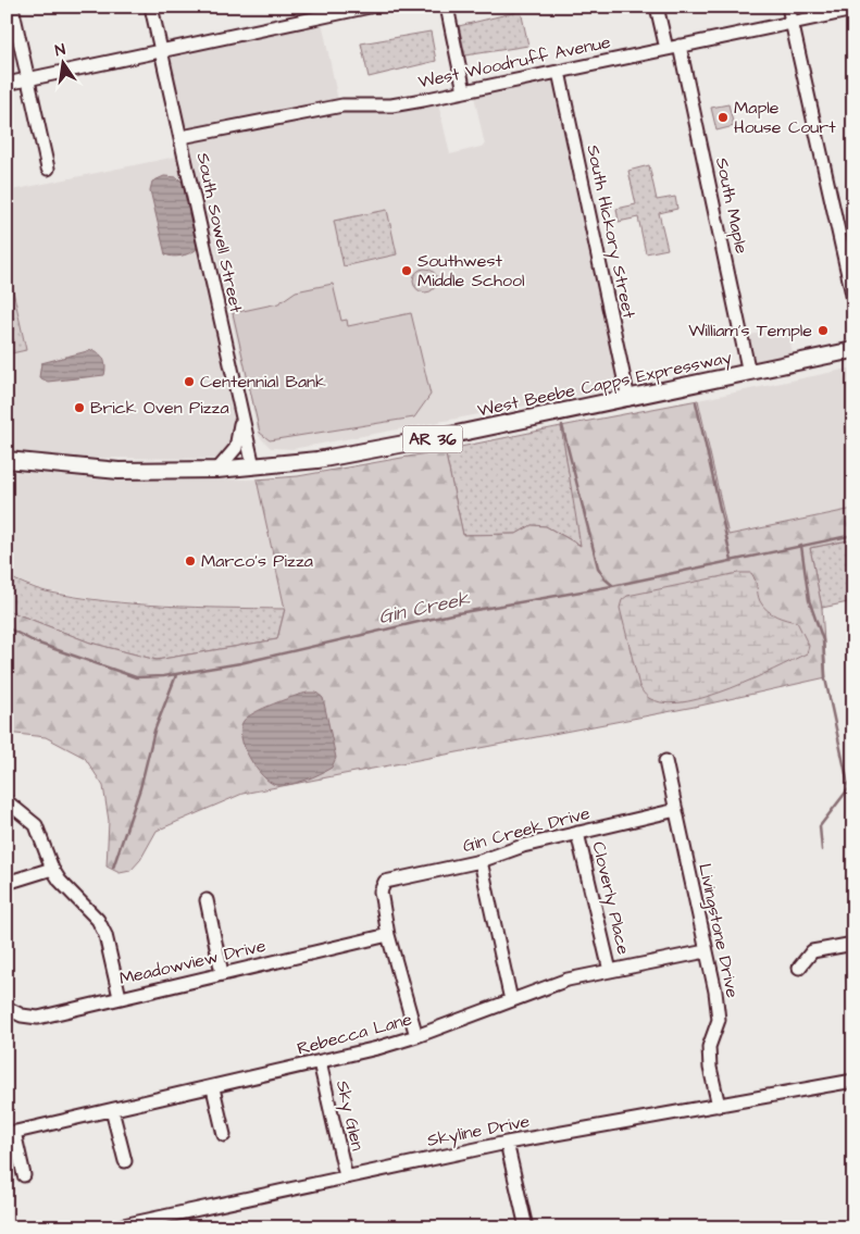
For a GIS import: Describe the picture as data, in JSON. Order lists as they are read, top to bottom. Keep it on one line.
{"streets":{"main road":["West Beebe Capps Expressway","AR 36"],"street":["West Woodruff Avenue","South Maple","South Hickory Street","South Sowell Street","Gin Creek Drive","Cloverly Place","Livingstone Drive","Meadowview Drive","Rebecca Lane","Sky Glen","Skyline Drive"]},"crossings":[["West Woodruff Avenue","South Maple"],["West Woodruff Avenue","South Hickory Street"],["West Woodruff Avenue","South Sowell Street"],["South Maple","West Beebe Capps Expressway"],["South Hickory Street","West Beebe Capps Expressway"],["South Sowell Street","West Beebe Capps Expressway"],["Gin Creek Drive","Cloverly Place"],["Gin Creek Drive","Livingstone Drive"],["Gin Creek Drive","Meadowview Drive"],["Cloverly Place","Rebecca Lane"],["Livingstone Drive","Rebecca Lane"],["Livingstone Drive","Skyline Drive"],["Rebecca Lane","Sky Glen"],["Sky Glen","Skyline Drive"]],"water":["Gin Creek"],"places":["Maple House Court","Southwest Middle School","William's Temple","Centennial Bank","Brick Oven Pizza","Marco's Pizza"],"north":"top"}
